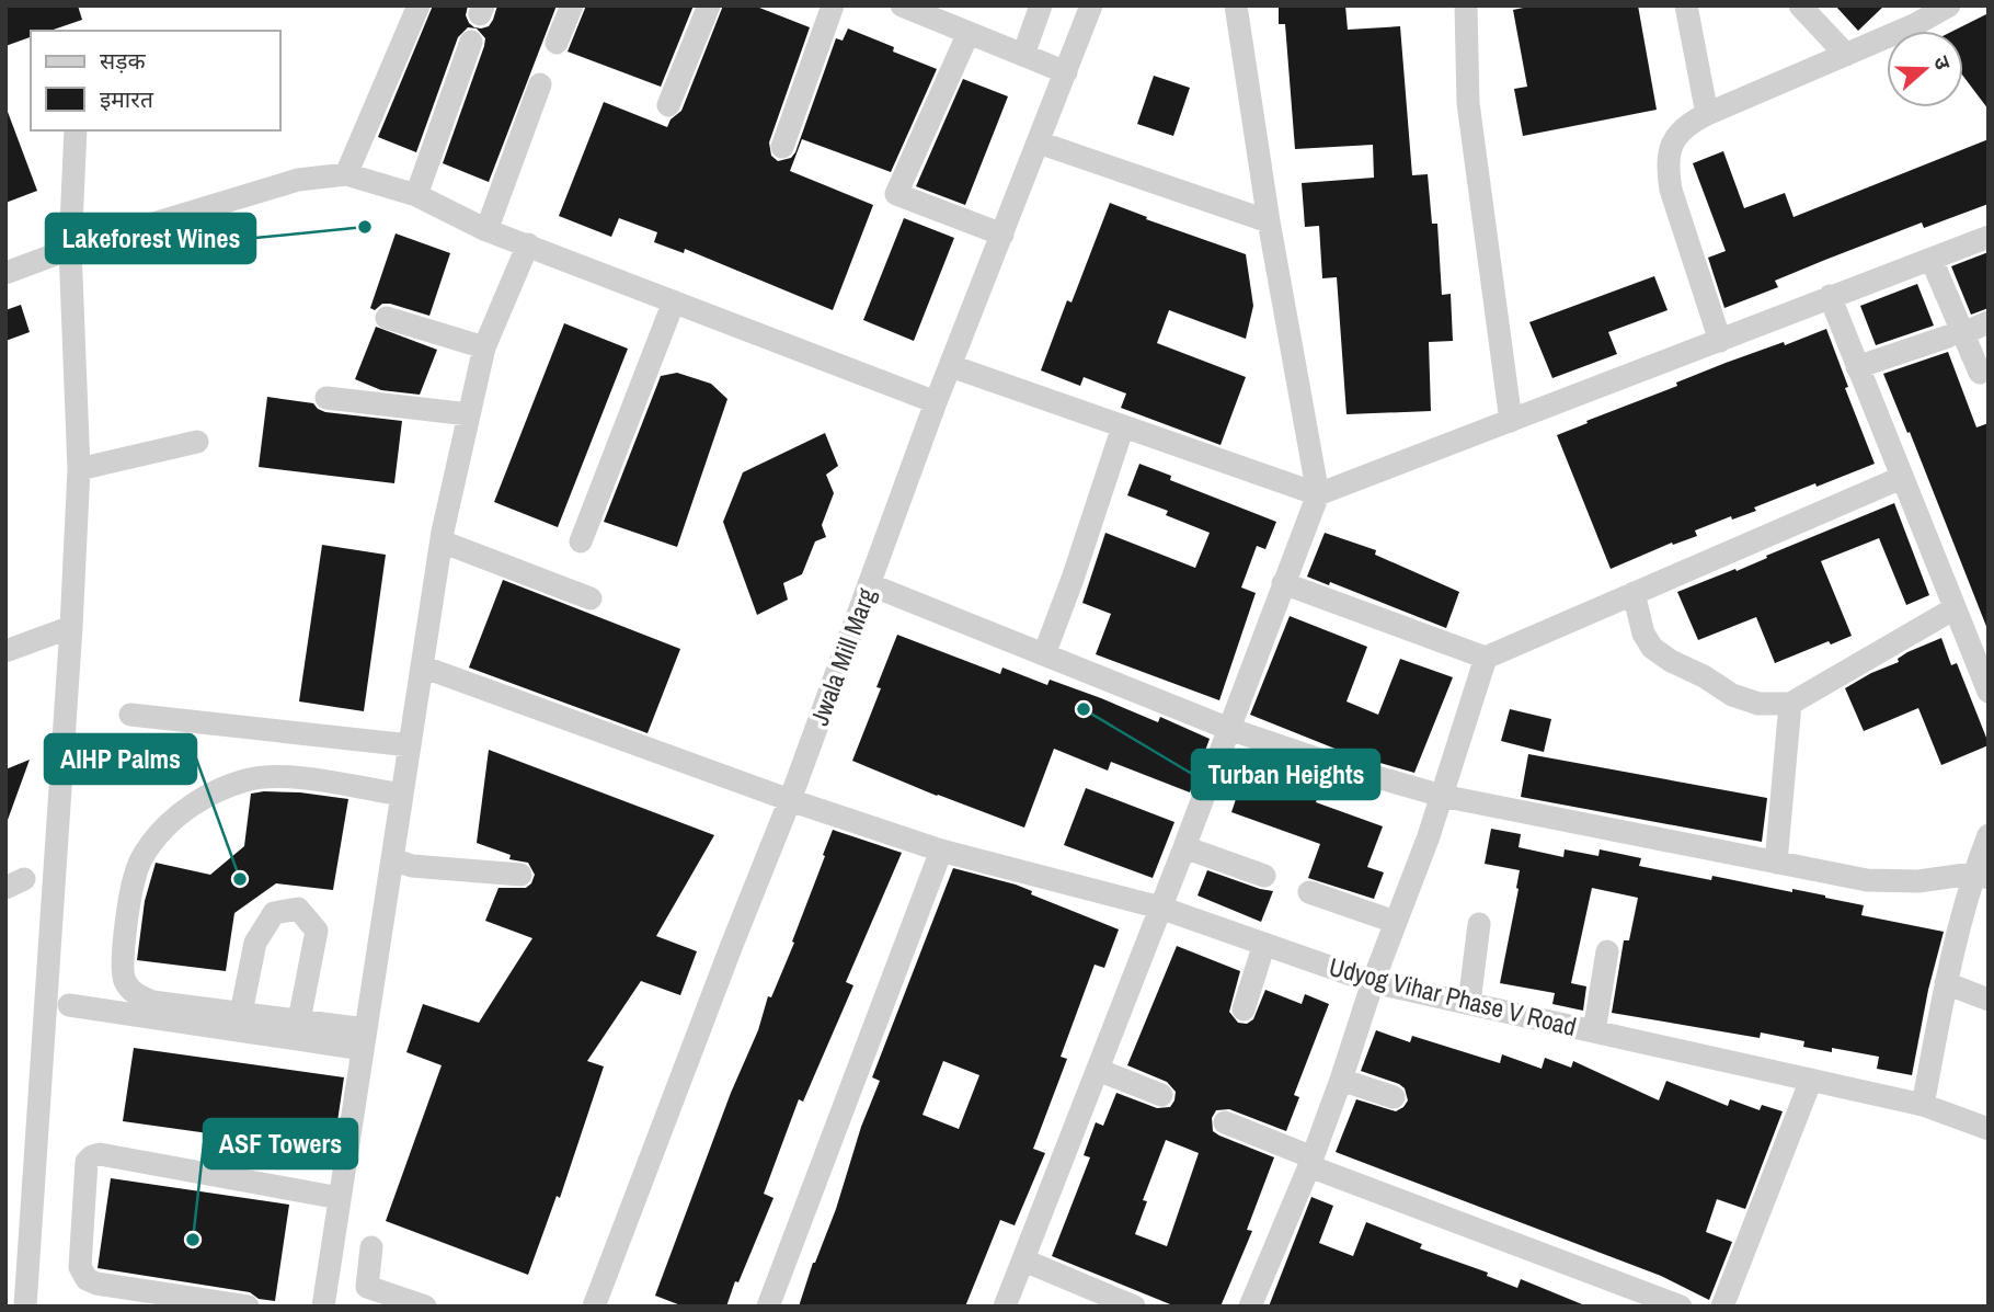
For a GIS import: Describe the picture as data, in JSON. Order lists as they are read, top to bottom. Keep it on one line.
{"streets":{"street":["Jwala Mill Marg","Udyog Vihar Phase V Road"]},"crossings":[["Jwala Mill Marg","Udyog Vihar Phase V Road"]],"places":["Lakeforest Wines","Turban Heights","AIHP Palms","ASF Towers"],"legend":["सड़क","इमारत"],"north":"right"}
